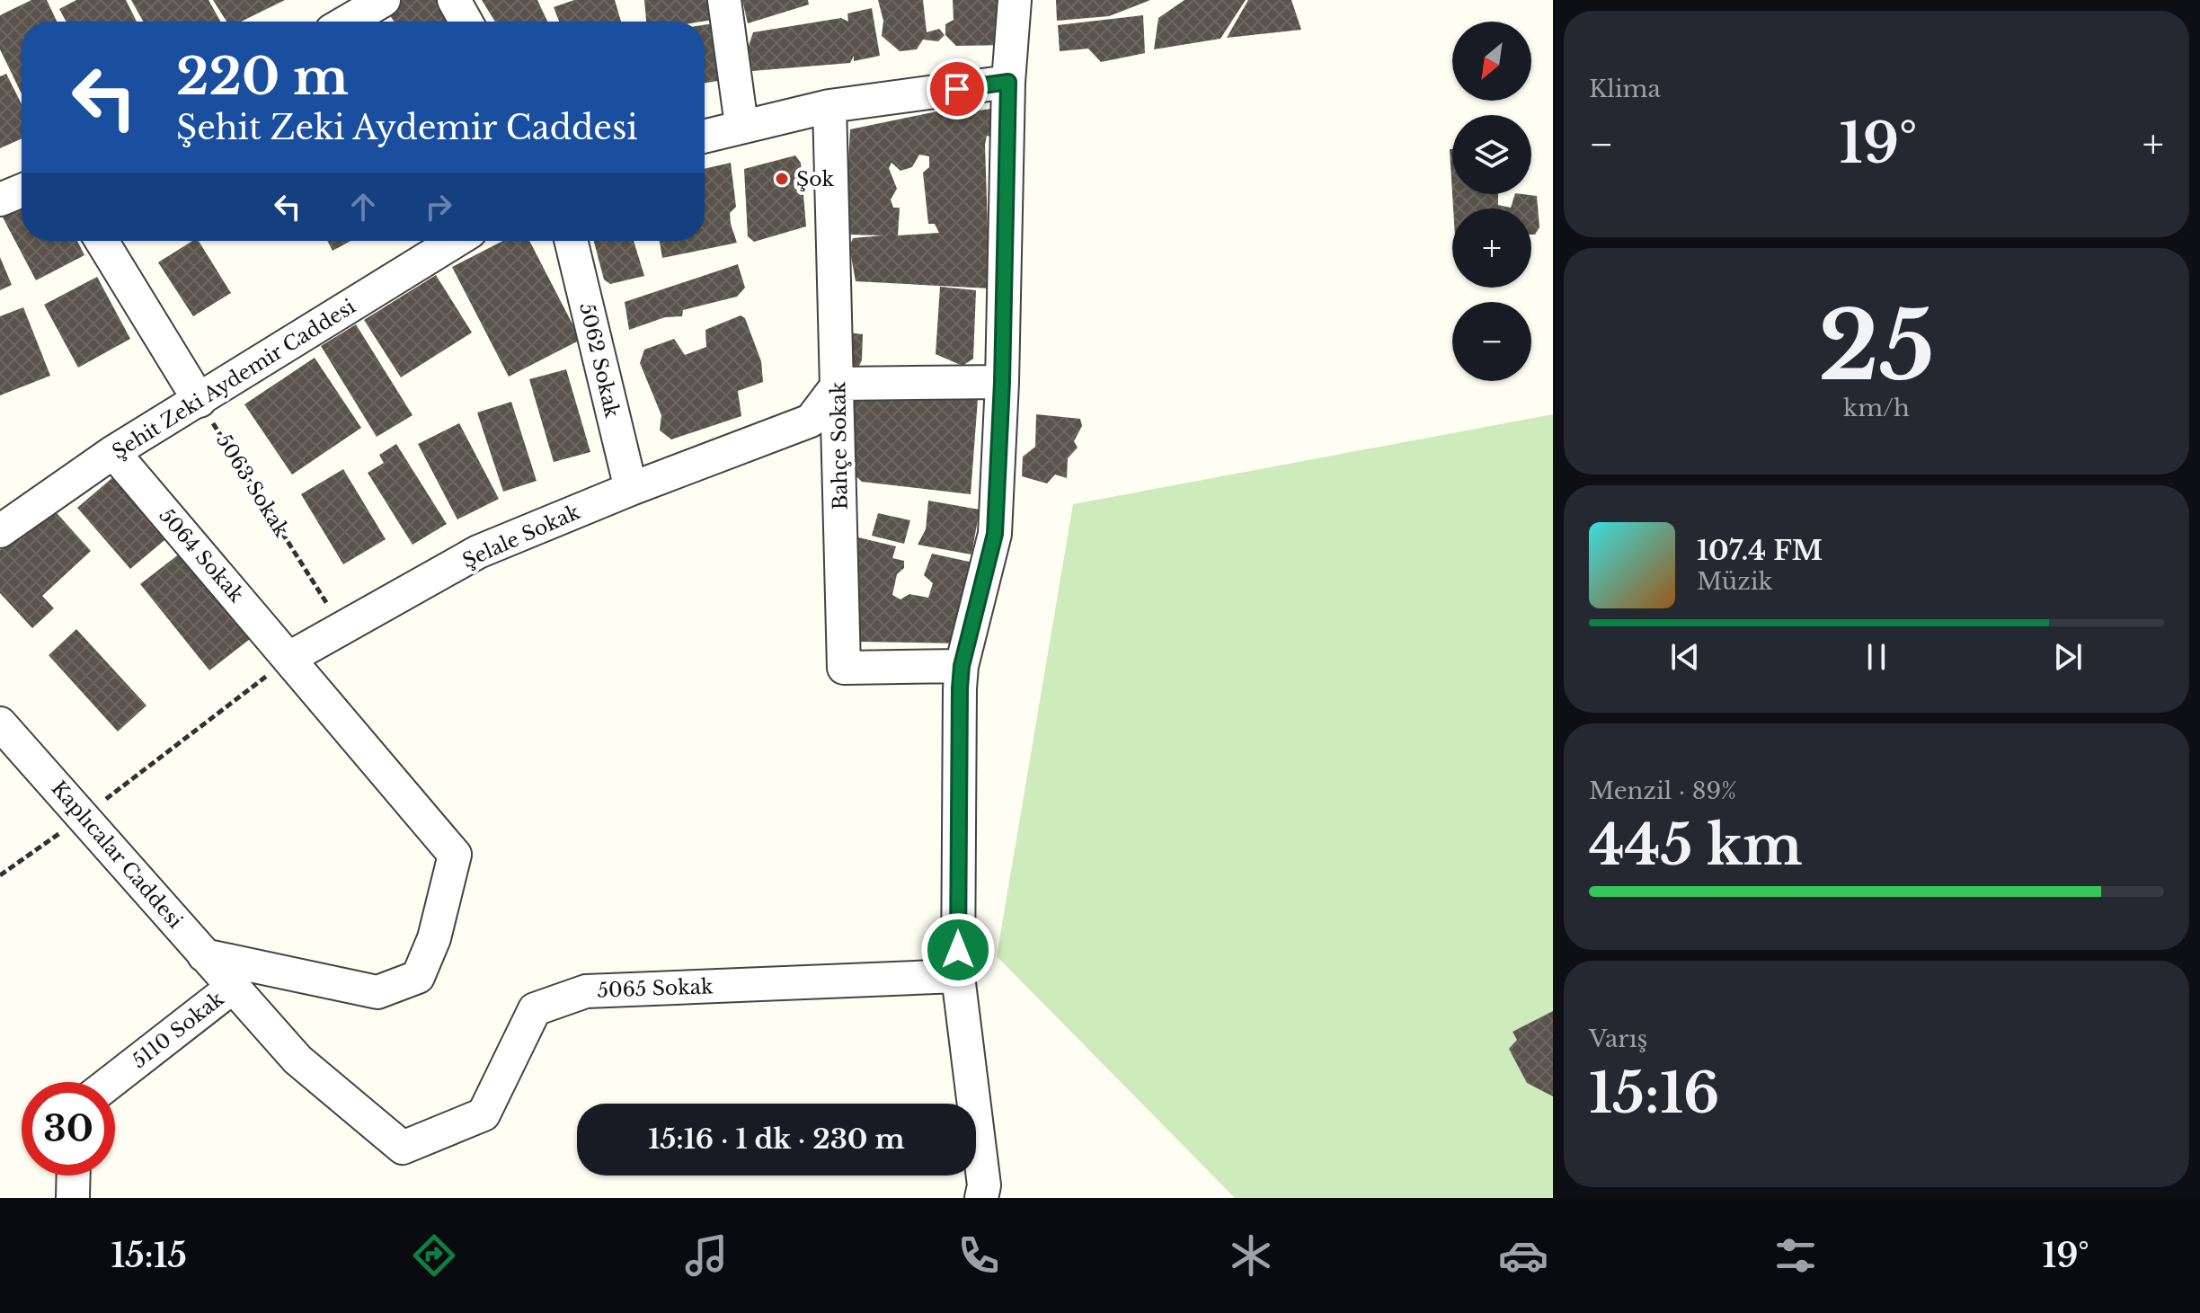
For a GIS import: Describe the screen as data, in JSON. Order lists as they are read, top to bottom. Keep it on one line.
{"streets":{"street":["5062 Sokak","Şehit Zeki Aydemir Caddesi","Bahçe Sokak","Şelale Sokak","5064 Sokak","Kaplıcalar Caddesi","5065 Sokak","5110 Sokak"],"path":["5063 Sokak"]},"crossings":[["5062 Sokak","Şelale Sokak"],["Şehit Zeki Aydemir Caddesi","5063 Sokak"],["Şehit Zeki Aydemir Caddesi","5064 Sokak"],["Bahçe Sokak","Şelale Sokak"],["5063 Sokak","Şelale Sokak"],["Şelale Sokak","5064 Sokak"],["5064 Sokak","Kaplıcalar Caddesi"],["Kaplıcalar Caddesi","5065 Sokak"],["Kaplıcalar Caddesi","5110 Sokak"],["5065 Sokak","5110 Sokak"]],"places":["Şok"],"north":"bottom left","page":{"tile":["Klima",["25","km/h"],["Menzil · 89%","445 km"],["Varış","15:16"]],"map_buttons":["+","−"],"turn":["220 m","Şehit Zeki Aydemir Caddesi"],"heat":["−","19°","+"],"song":["107.4 FM","Müzik"],"limit":"30","trip":"15:16 · 1 dk · 230 m","tabs":["15:15","19°"]}}
